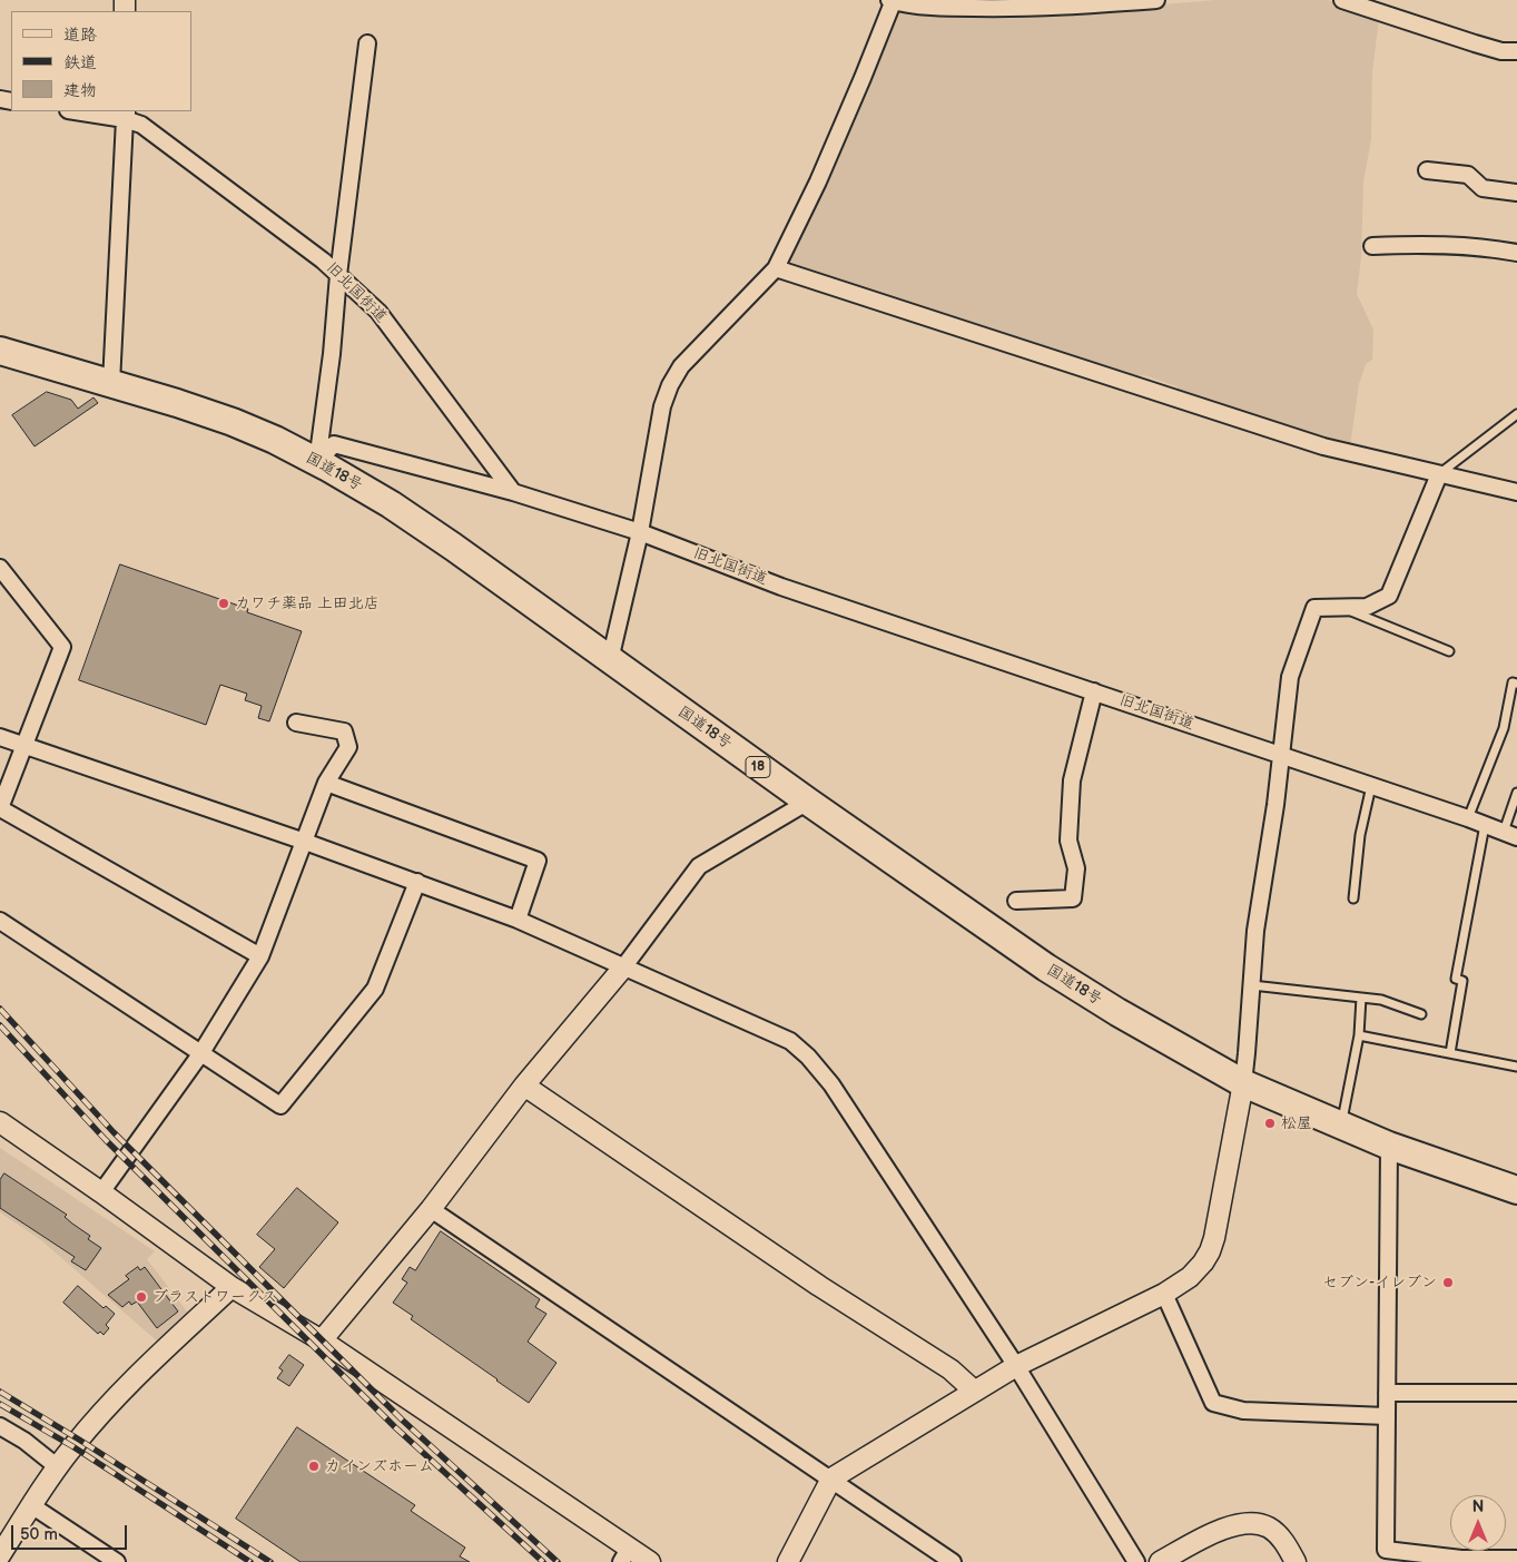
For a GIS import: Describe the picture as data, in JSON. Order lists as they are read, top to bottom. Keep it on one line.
{"streets":{"highway":["国道18号","18"],"street":["旧北国街道"]},"places":["カワチ薬品 上田北店","松屋","セブン-イレブン","ブラストワークス","カインズホーム"],"legend":["道路","鉄道","建物"],"scale_bar":"50 m","north":"top"}
